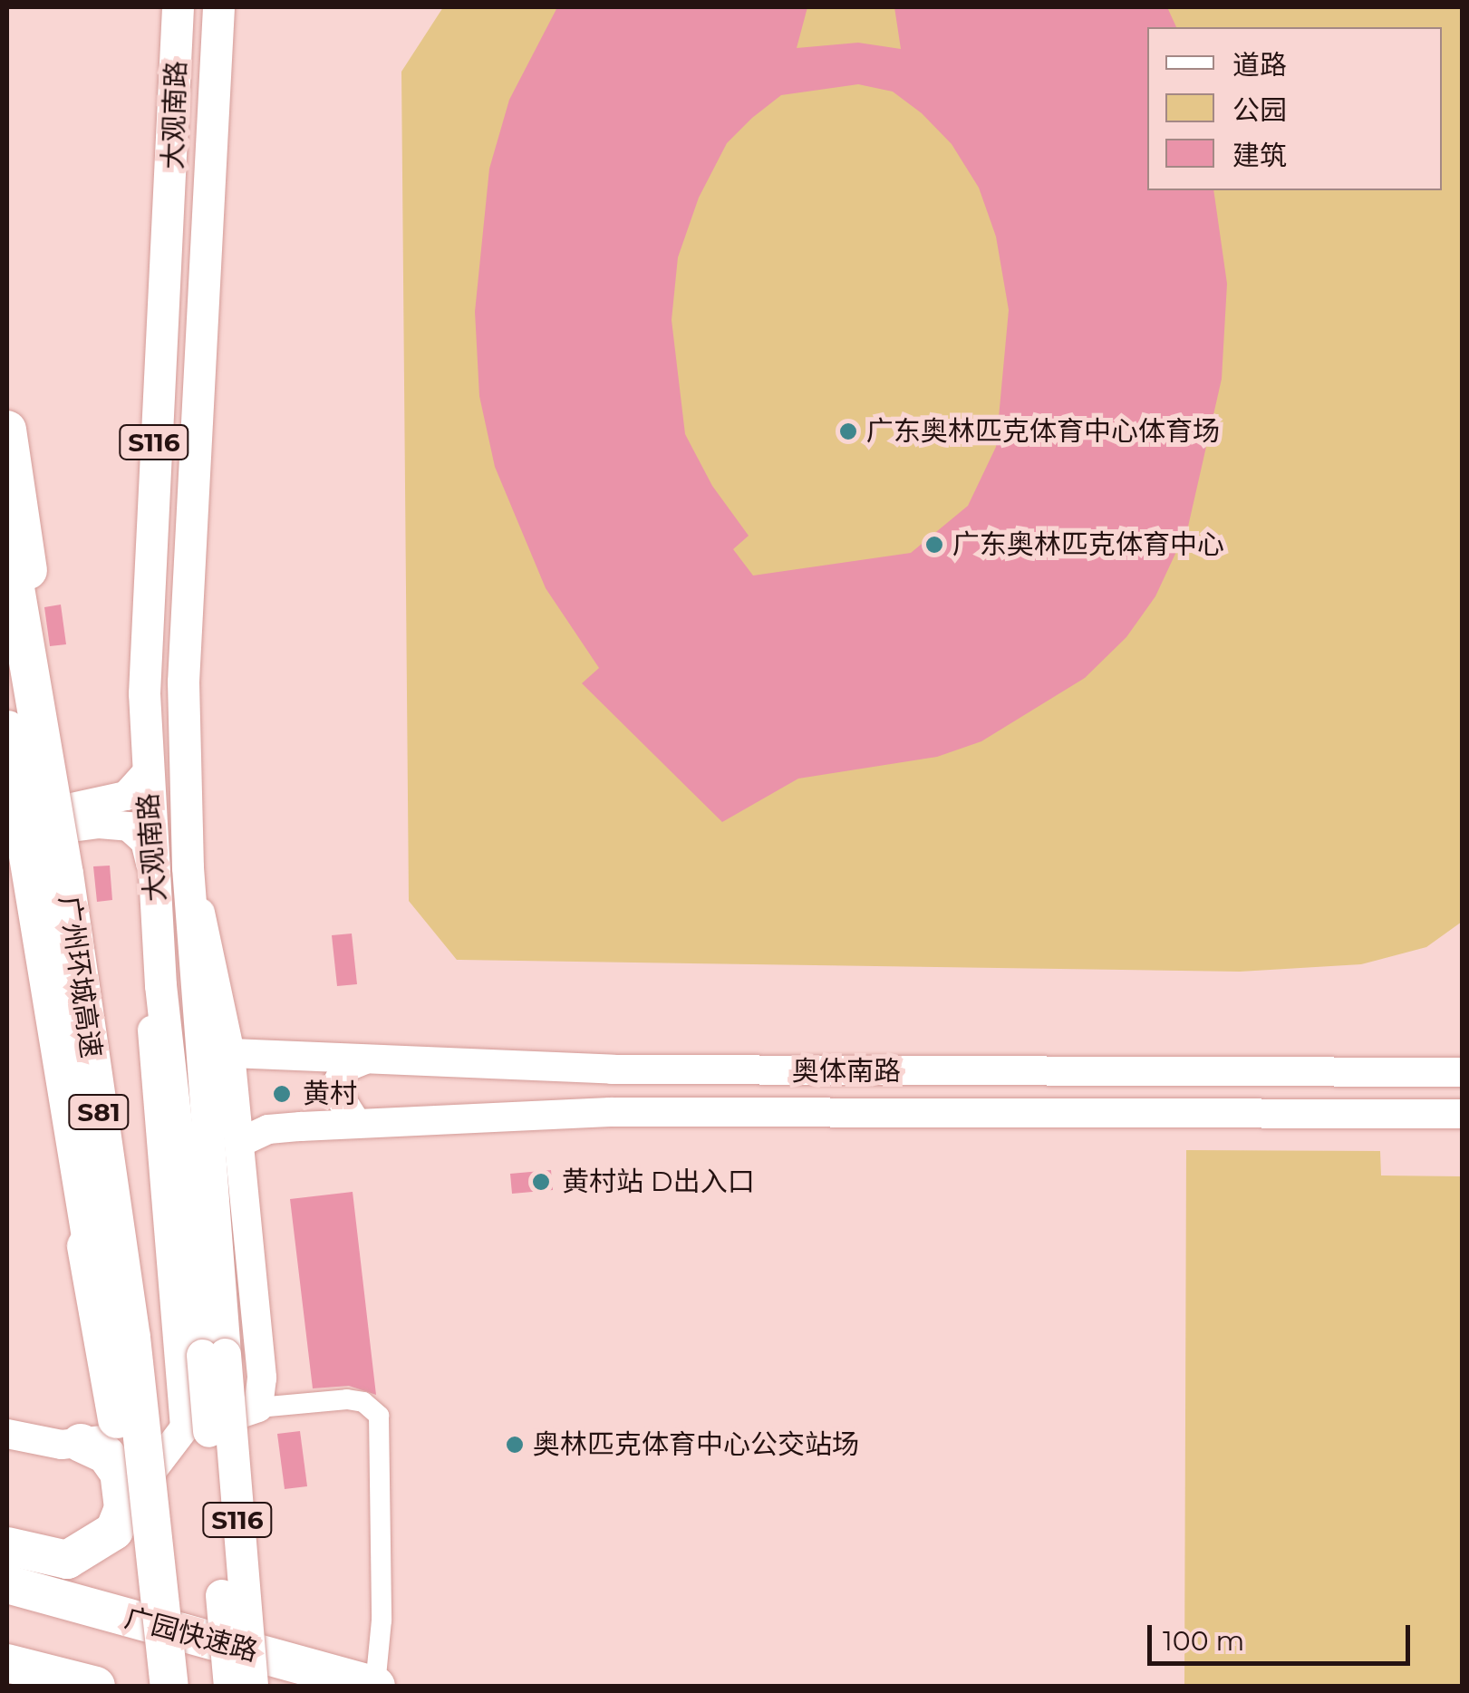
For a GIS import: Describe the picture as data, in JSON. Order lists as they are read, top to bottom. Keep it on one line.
{"streets":{"highway":["广州环城高速","S81","广园快速路"],"main road":["大观南路","S116"],"street":["奥体南路"]},"places":["广东奥林匹克体育中心体育场","广东奥林匹克体育中心","黄村","黄村站 D出入口","奥林匹克体育中心公交站场"],"legend":["道路","公园","建筑"],"scale_bar":"100 m"}
